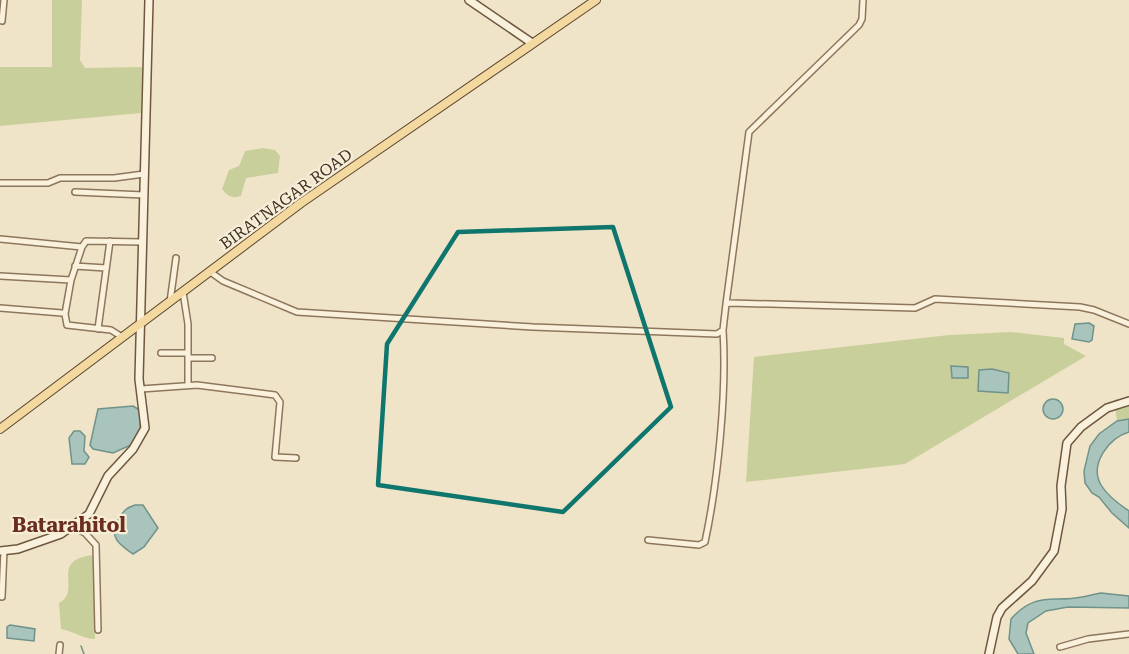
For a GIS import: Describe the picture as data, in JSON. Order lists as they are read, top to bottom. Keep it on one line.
{"streets":{"main road":["BIRATNAGAR ROAD"]},"districts":["Batarahitol"]}
